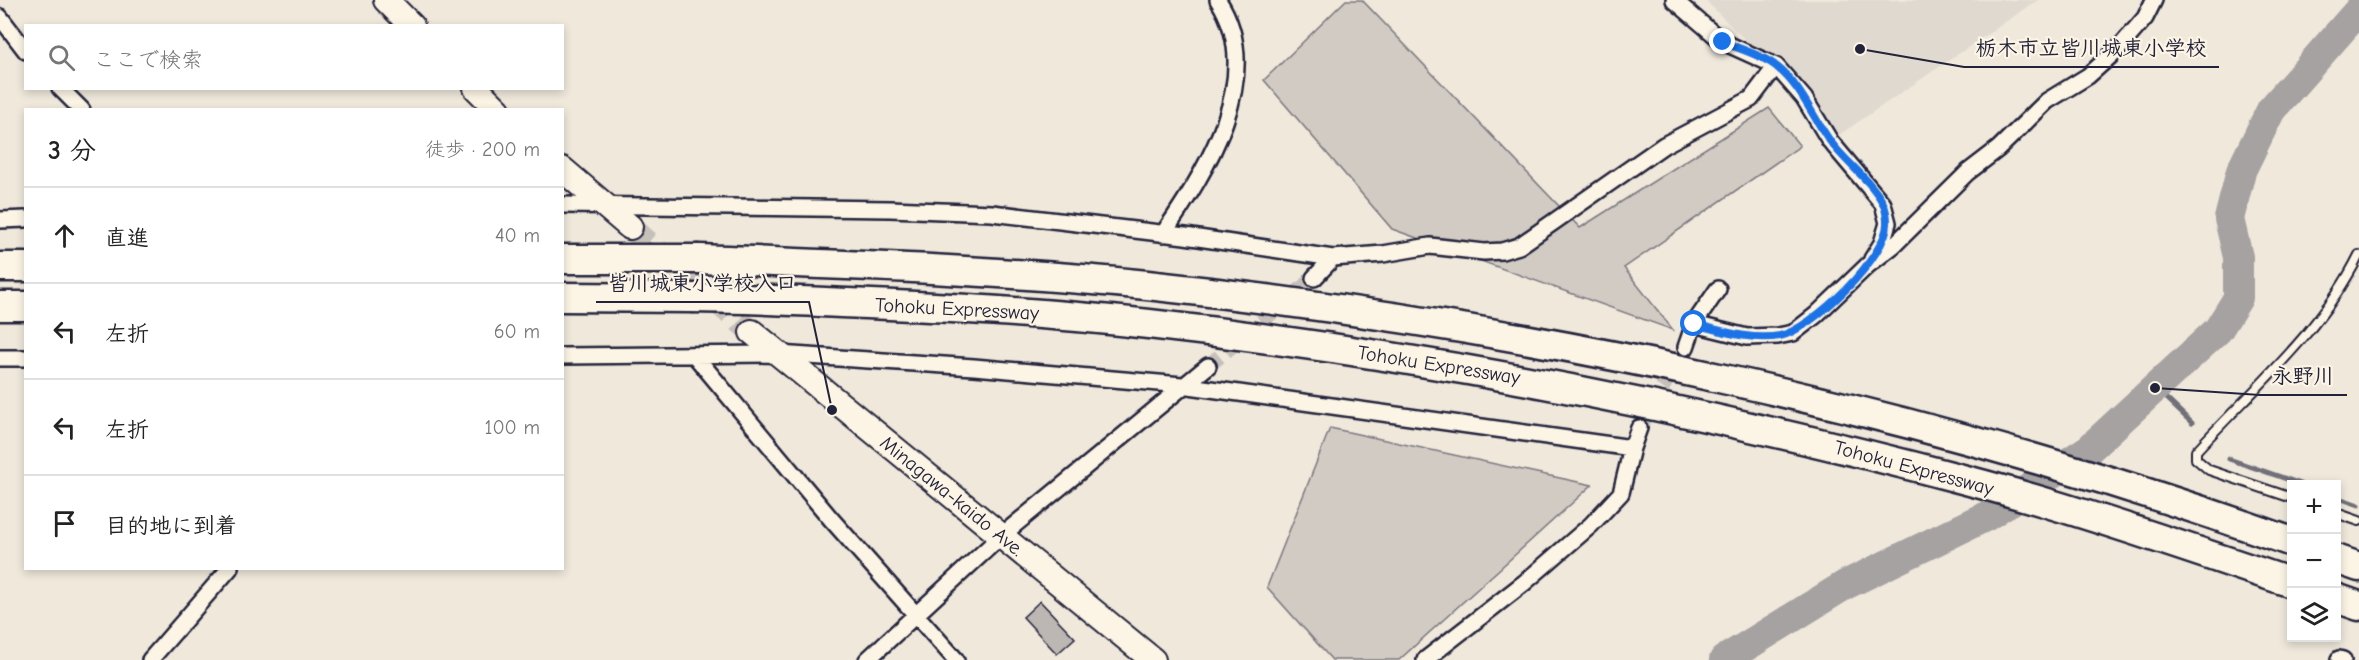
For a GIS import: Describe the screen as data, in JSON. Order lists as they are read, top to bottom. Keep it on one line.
{"streets":{"highway":["Tohoku Expressway"],"main road":["Minagawa-kaido Ave."]},"places":["栃木市立皆川城東小学校","永野川","皆川城東小学校入口"],"page":{"search":"ここで検索","heading":["3 分","徒歩 · 200 m"],"list":[["直進","40 m"],["左折","60 m"],["左折","100 m"],"目的地に到着"],"map_buttons":["+","−"]}}
